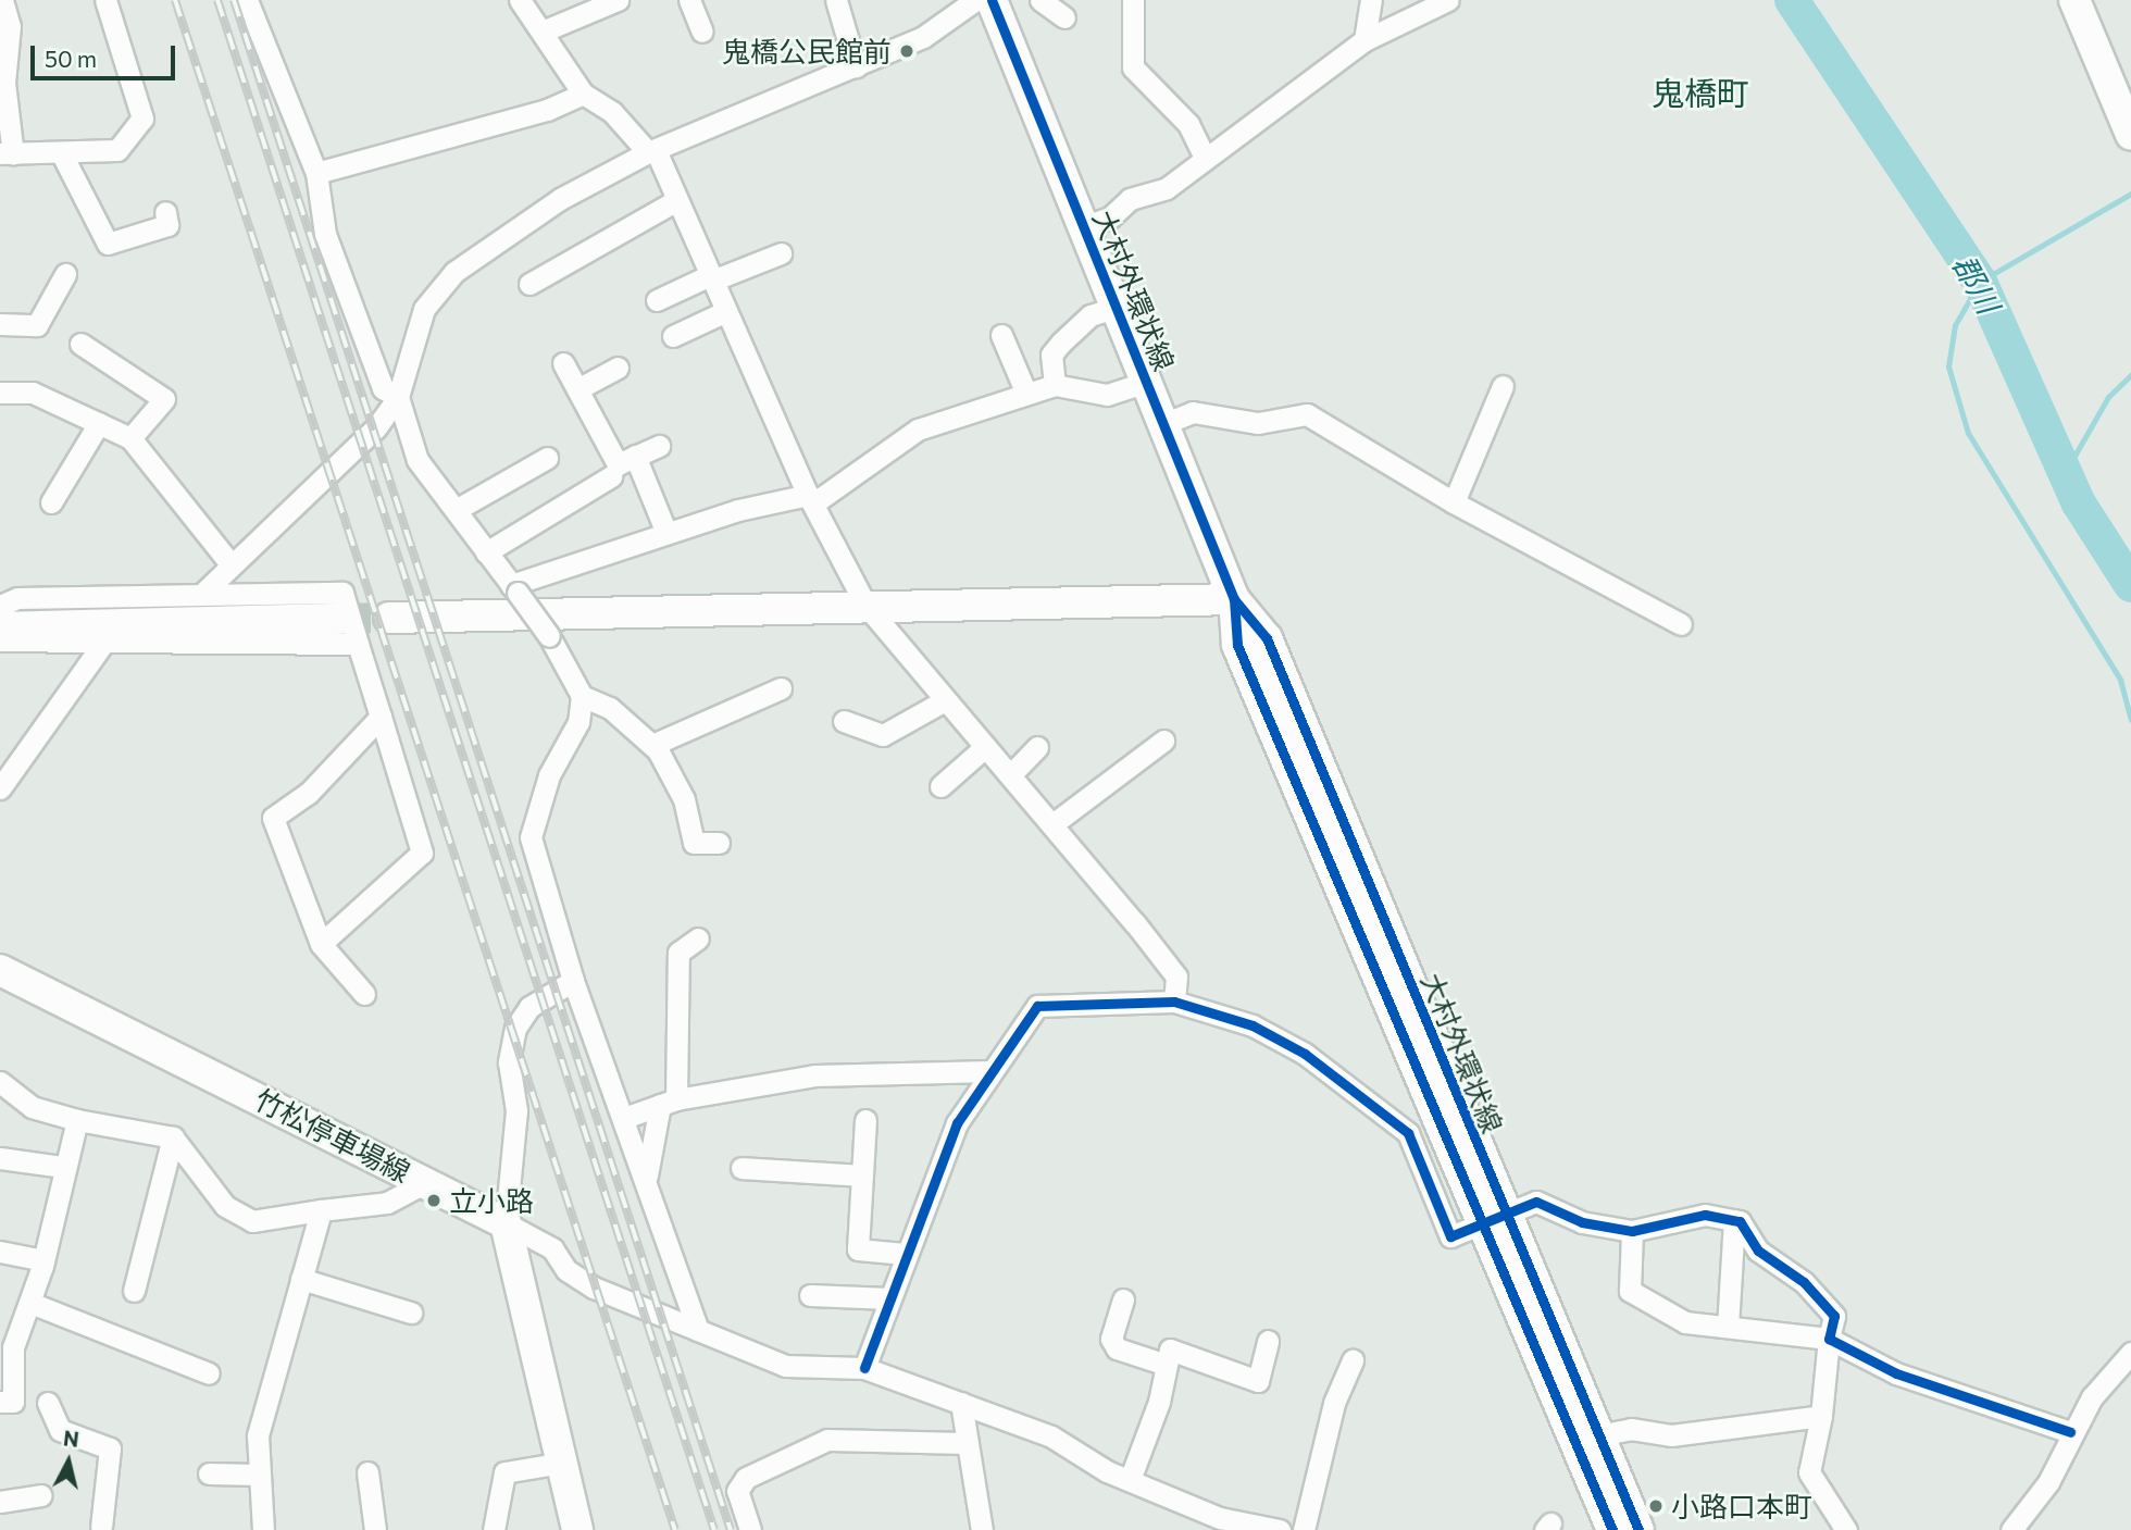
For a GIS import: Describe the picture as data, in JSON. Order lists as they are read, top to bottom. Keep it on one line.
{"streets":{"main road":["大村外環状線","竹松停車場線"]},"districts":["鬼橋町"],"water":["郡川"],"places":["鬼橋公民館前","立小路","小路口本町"],"scale_bar":"50 m","north":"top"}
